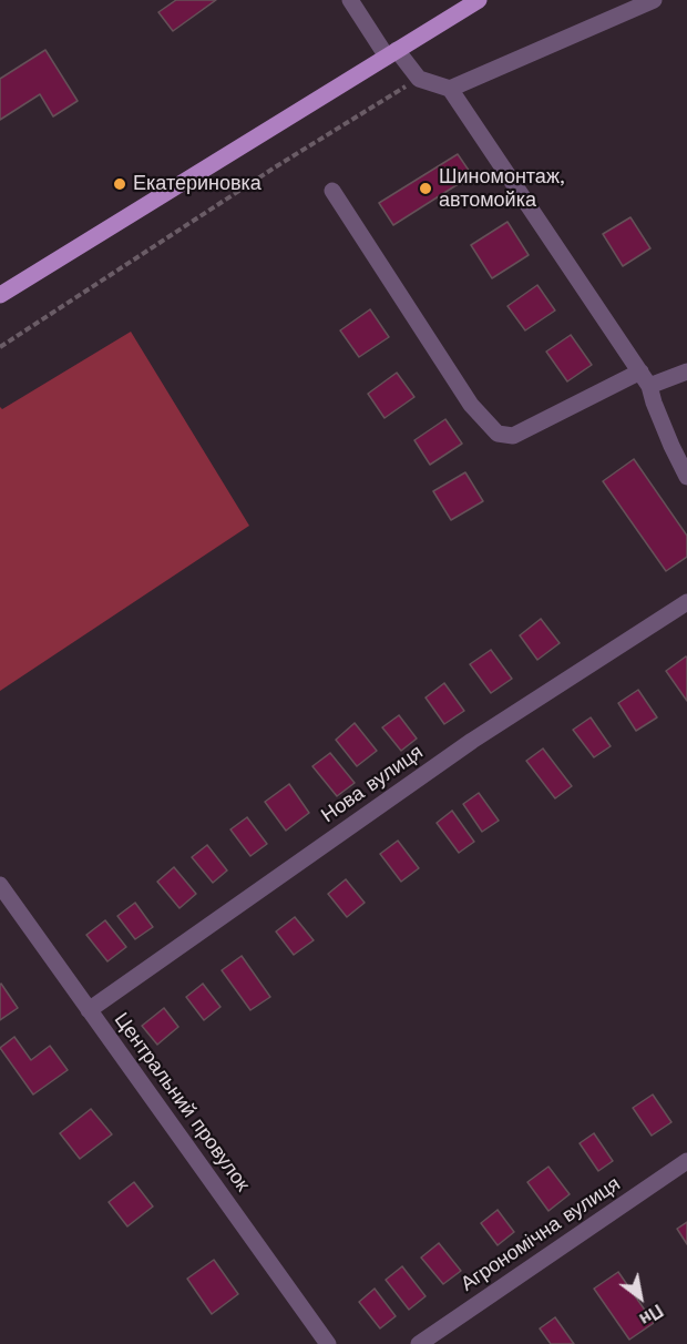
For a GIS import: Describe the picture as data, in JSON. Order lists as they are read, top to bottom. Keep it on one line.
{"streets":{"street":["Нова вулиця","Центральний провулок","Агрономічна вулиця"]},"crossings":[["Нова вулиця","Центральний провулок"]],"places":["Екатериновка","Шиномонтаж, автомойка"],"north":"bottom right"}
